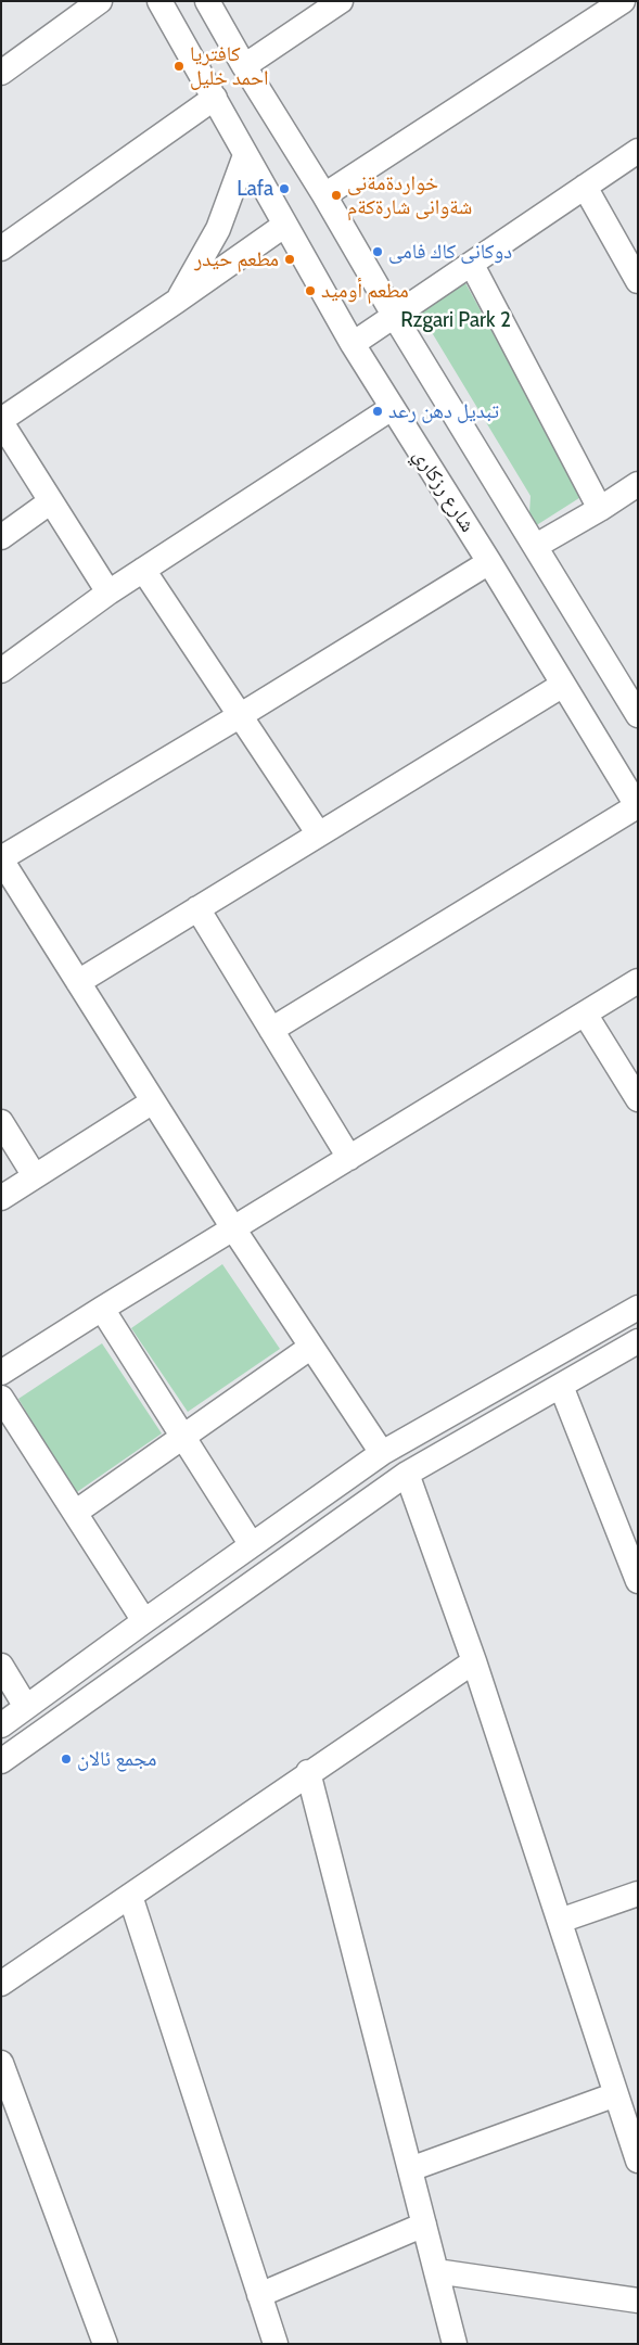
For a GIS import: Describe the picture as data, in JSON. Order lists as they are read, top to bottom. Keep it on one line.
{"streets":{"street":["شارع رزكاري"]},"parks":["Rzgari Park 2"],"places":["كافتريا احمد خليل","Lafa","خواردةمةنى شةوانى شارةكةم","دوكانى كاك فامى","مطعم حيدر","مطعم أوميد","تبديل دهن رعد","مجمع ئالان"]}
